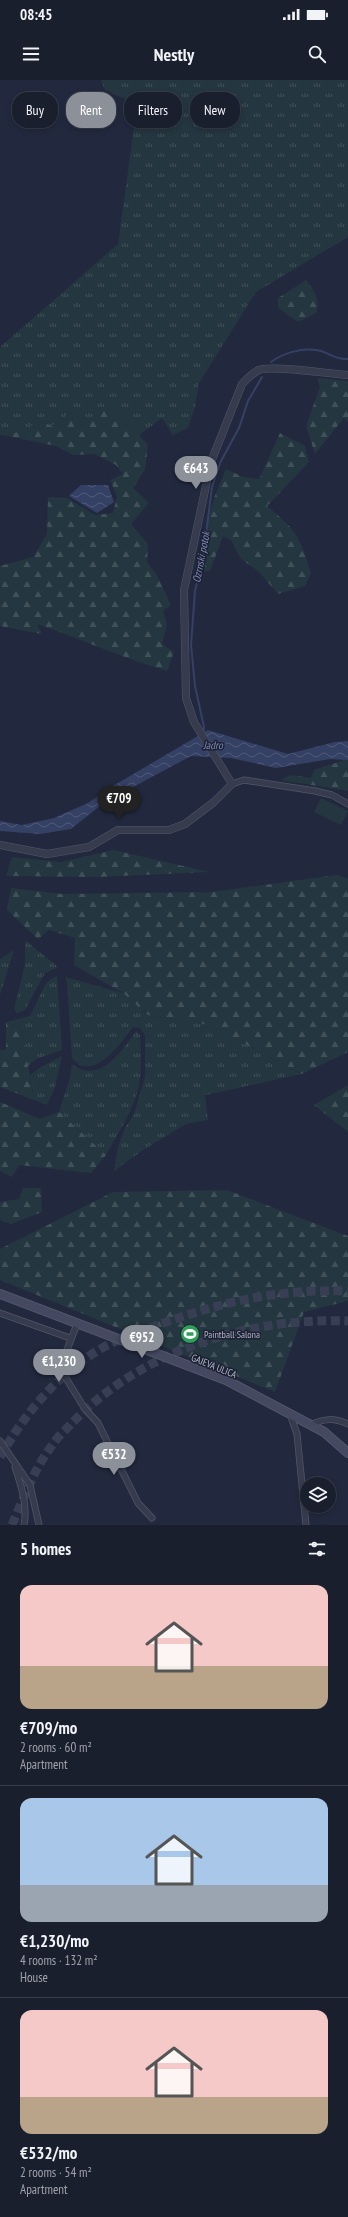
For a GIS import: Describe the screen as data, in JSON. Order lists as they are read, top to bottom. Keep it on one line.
{"streets":{"main road":["GAJEVA ULICA"]},"water":["Ozrnski potok","Jadro"],"places":{"sports":["Paintball Salona"]},"page":{"status":"08:45","header":"Nestly","chip":["Buy","Rent","Filters","New"],"price":["€643","€709","€952","€1,230","€532"],"heading":"5 homes","list":[{"name":"€709/mo","note":"2 rooms · 60 m² · Apartment"},{"name":"€1,230/mo","note":"4 rooms · 132 m² · House"},{"name":"€532/mo","note":"2 rooms · 54 m² · Apartment"}]}}
